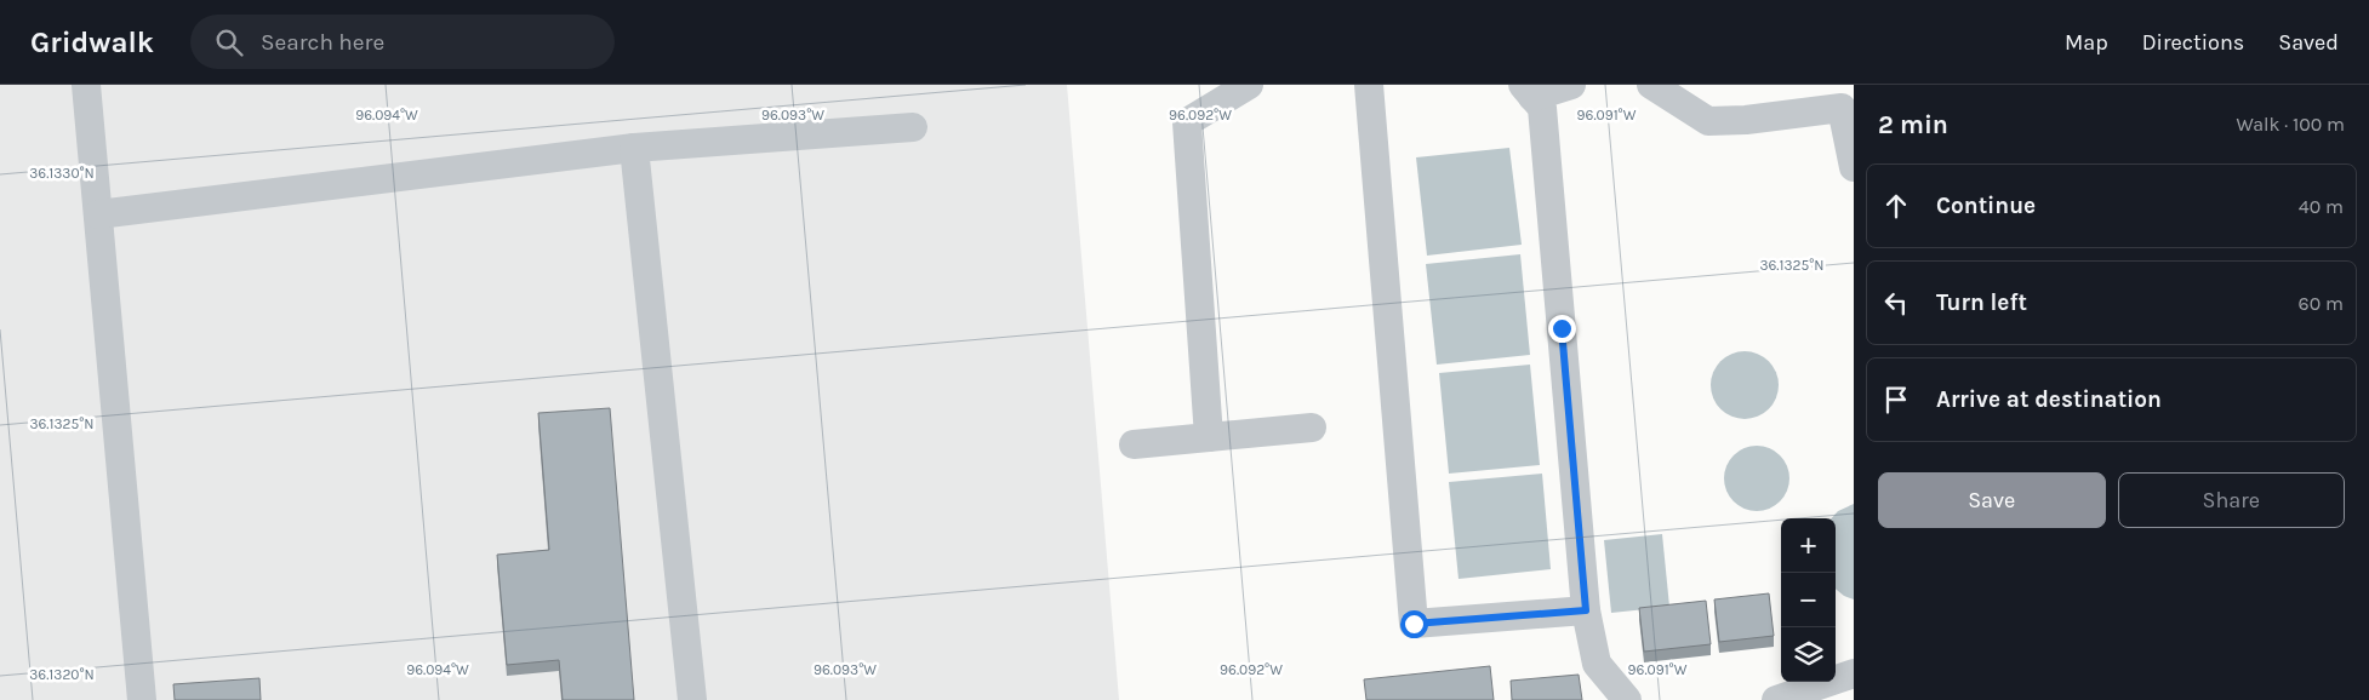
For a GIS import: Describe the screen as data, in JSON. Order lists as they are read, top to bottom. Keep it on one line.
{"page":{"header":"Gridwalk","search":"Search here","nav":["Map","Directions","Saved"],"heading":["2 min","Walk · 100 m"],"list":[["Continue","40 m"],["Turn left","60 m"],"Arrive at destination"],"buttons":["Save","Share"],"map_buttons":["+","−"]},"coordinates":["96.094°W","96.093°W","96.092°W","96.091°W","36.1330°N","36.1325°N","36.1320°N"]}
